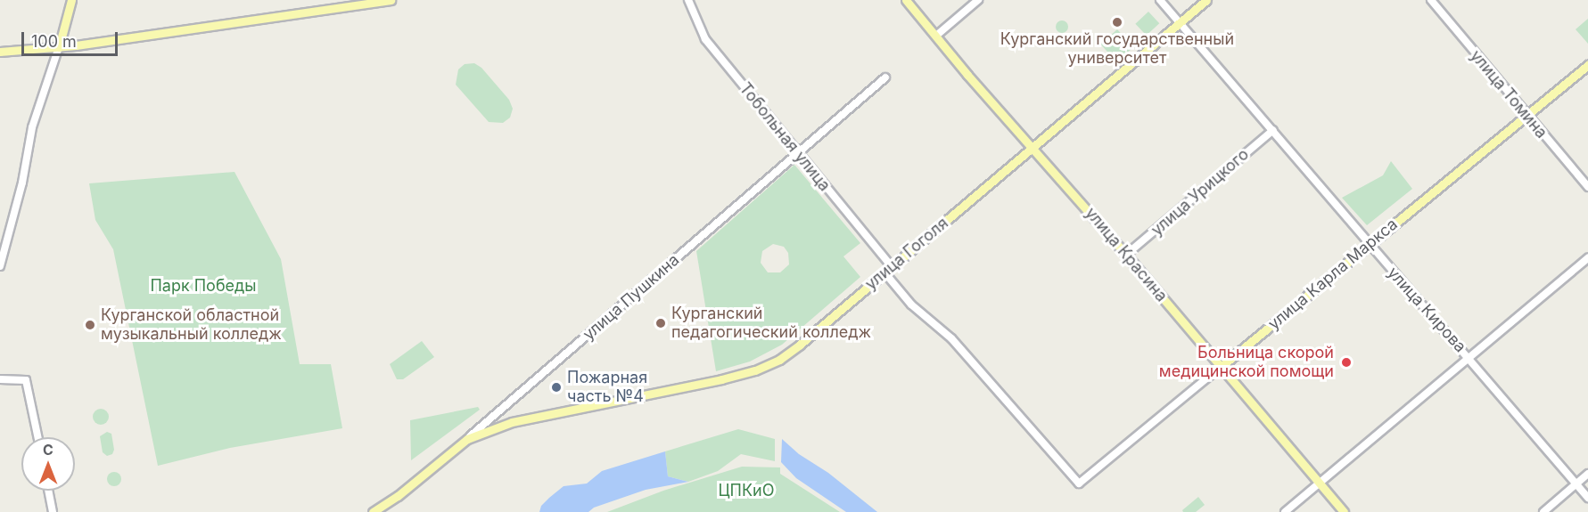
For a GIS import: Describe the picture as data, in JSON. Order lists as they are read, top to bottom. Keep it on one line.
{"streets":{"main road":["улица Гоголя","улица Красина","улица Карла Маркса","улица Пушкина"],"street":["улица Томина","Тобольная улица","улица Урицкого","улица Кирова"]},"crossings":[["улица Томина","улица Карла Маркса"],["Тобольная улица","улица Гоголя"],["Тобольная улица","улица Пушкина"],["улица Урицкого","улица Красина"],["улица Урицкого","улица Кирова"],["улица Гоголя","улица Красина"],["улица Гоголя","улица Карла Маркса"],["улица Гоголя","улица Пушкина"],["улица Гоголя","улица Кирова"],["улица Красина","улица Карла Маркса"],["улица Карла Маркса","улица Кирова"]],"parks":["Парк Победы","ЦПКиО"],"places":["Курганский государственный университет","Курганский педагогический колледж","Курганской областной музыкальный колледж","Больница скорой медицинской помощи","Пожарная часть №4"],"scale_bar":"100 m","north":"top"}
